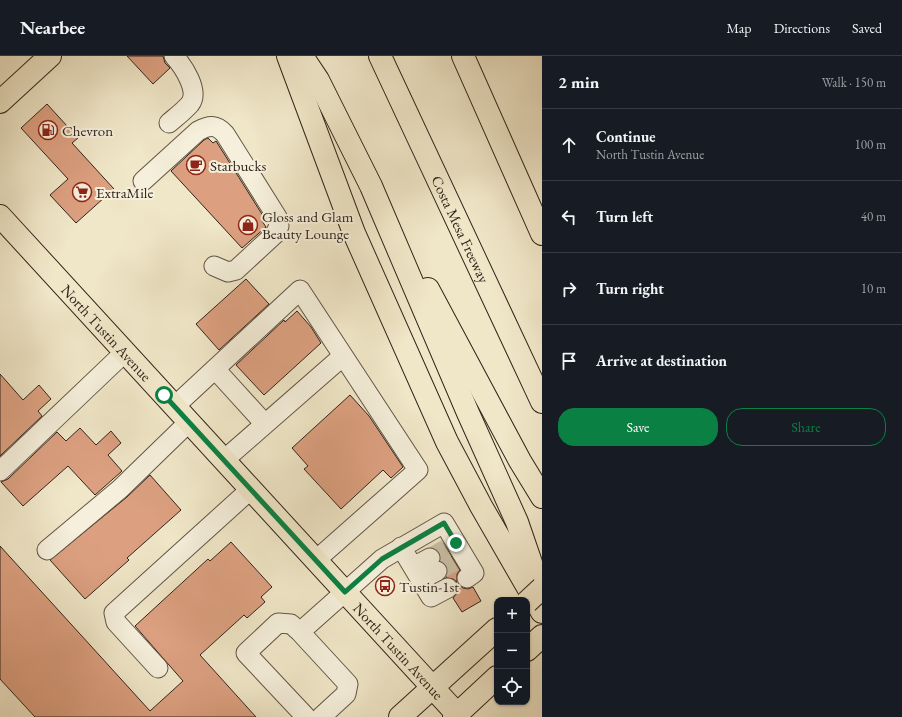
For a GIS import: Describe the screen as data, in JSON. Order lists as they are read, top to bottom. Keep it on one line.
{"streets":{"main road":["Costa Mesa Freeway","North Tustin Avenue"]},"places":{"fuel station":["Chevron"],"cafe":["Starbucks"],"supermarket":["ExtraMile"],"shop":["Gloss and Glam Beauty Lounge"],"bus stop":["Tustin-1st"]},"page":{"header":"Nearbee","nav":["Map","Directions","Saved"],"heading":["2 min","Walk · 150 m"],"list":[["Continue","North Tustin Avenue","100 m"],["Turn left","40 m"],["Turn right","10 m"],"Arrive at destination"],"buttons":["Save","Share"],"map_buttons":["+","−"]}}
